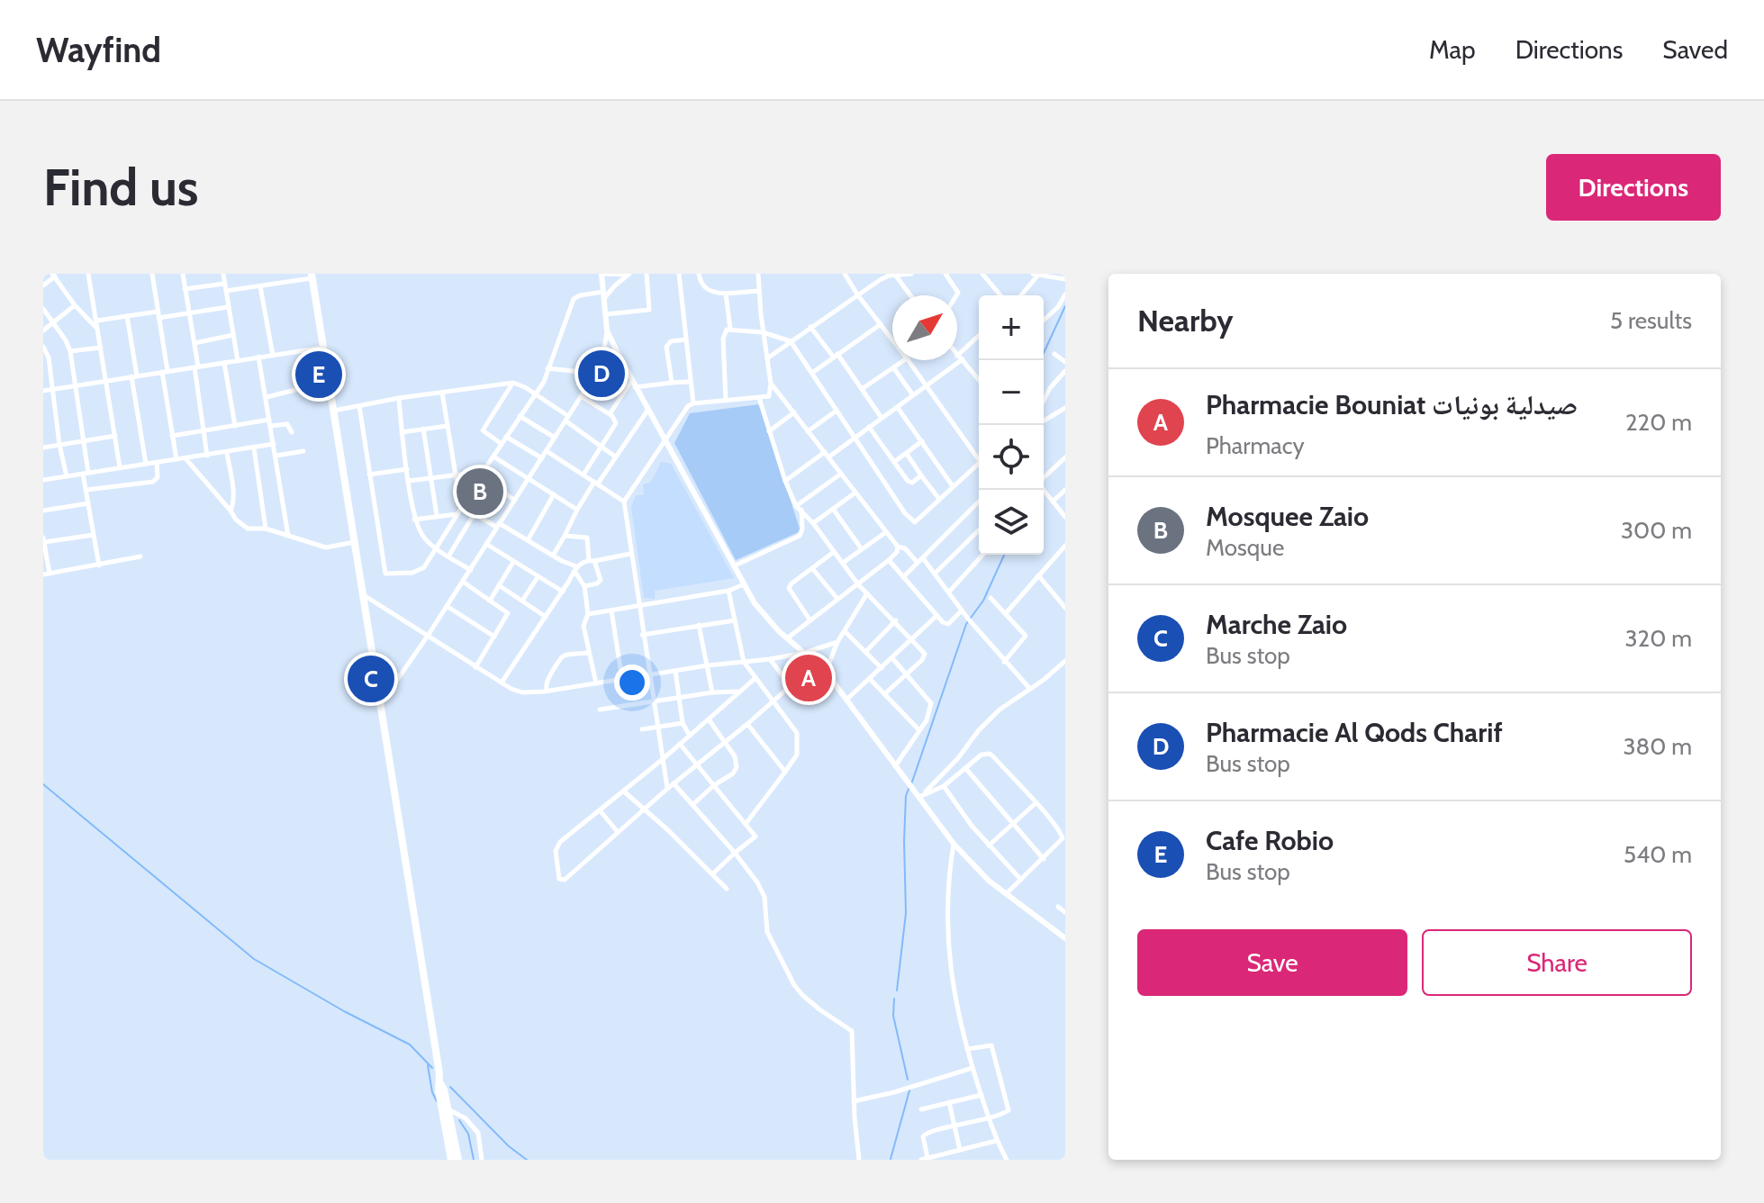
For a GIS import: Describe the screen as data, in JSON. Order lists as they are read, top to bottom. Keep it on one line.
{"north":"top right","page":{"header":"Wayfind","nav":["Map","Directions","Saved"],"buttons":["Directions",["Save","Share"]],"title":"Find us","heading":["Nearby","5 results"],"map_buttons":["+","−"],"pins":["D","E","B","A","C"],"list":[{"mark":"A","name":"Pharmacie Bouniat صيدلية بونيات","note":"Pharmacy","value":"220 m"},{"mark":"B","name":"Mosquee Zaio","note":"Mosque","value":"300 m"},{"mark":"C","name":"Marche Zaio","note":"Bus stop","value":"320 m"},{"mark":"D","name":"Pharmacie Al Qods Charif","note":"Bus stop","value":"380 m"},{"mark":"E","name":"Cafe Robio","note":"Bus stop","value":"540 m"}]}}
